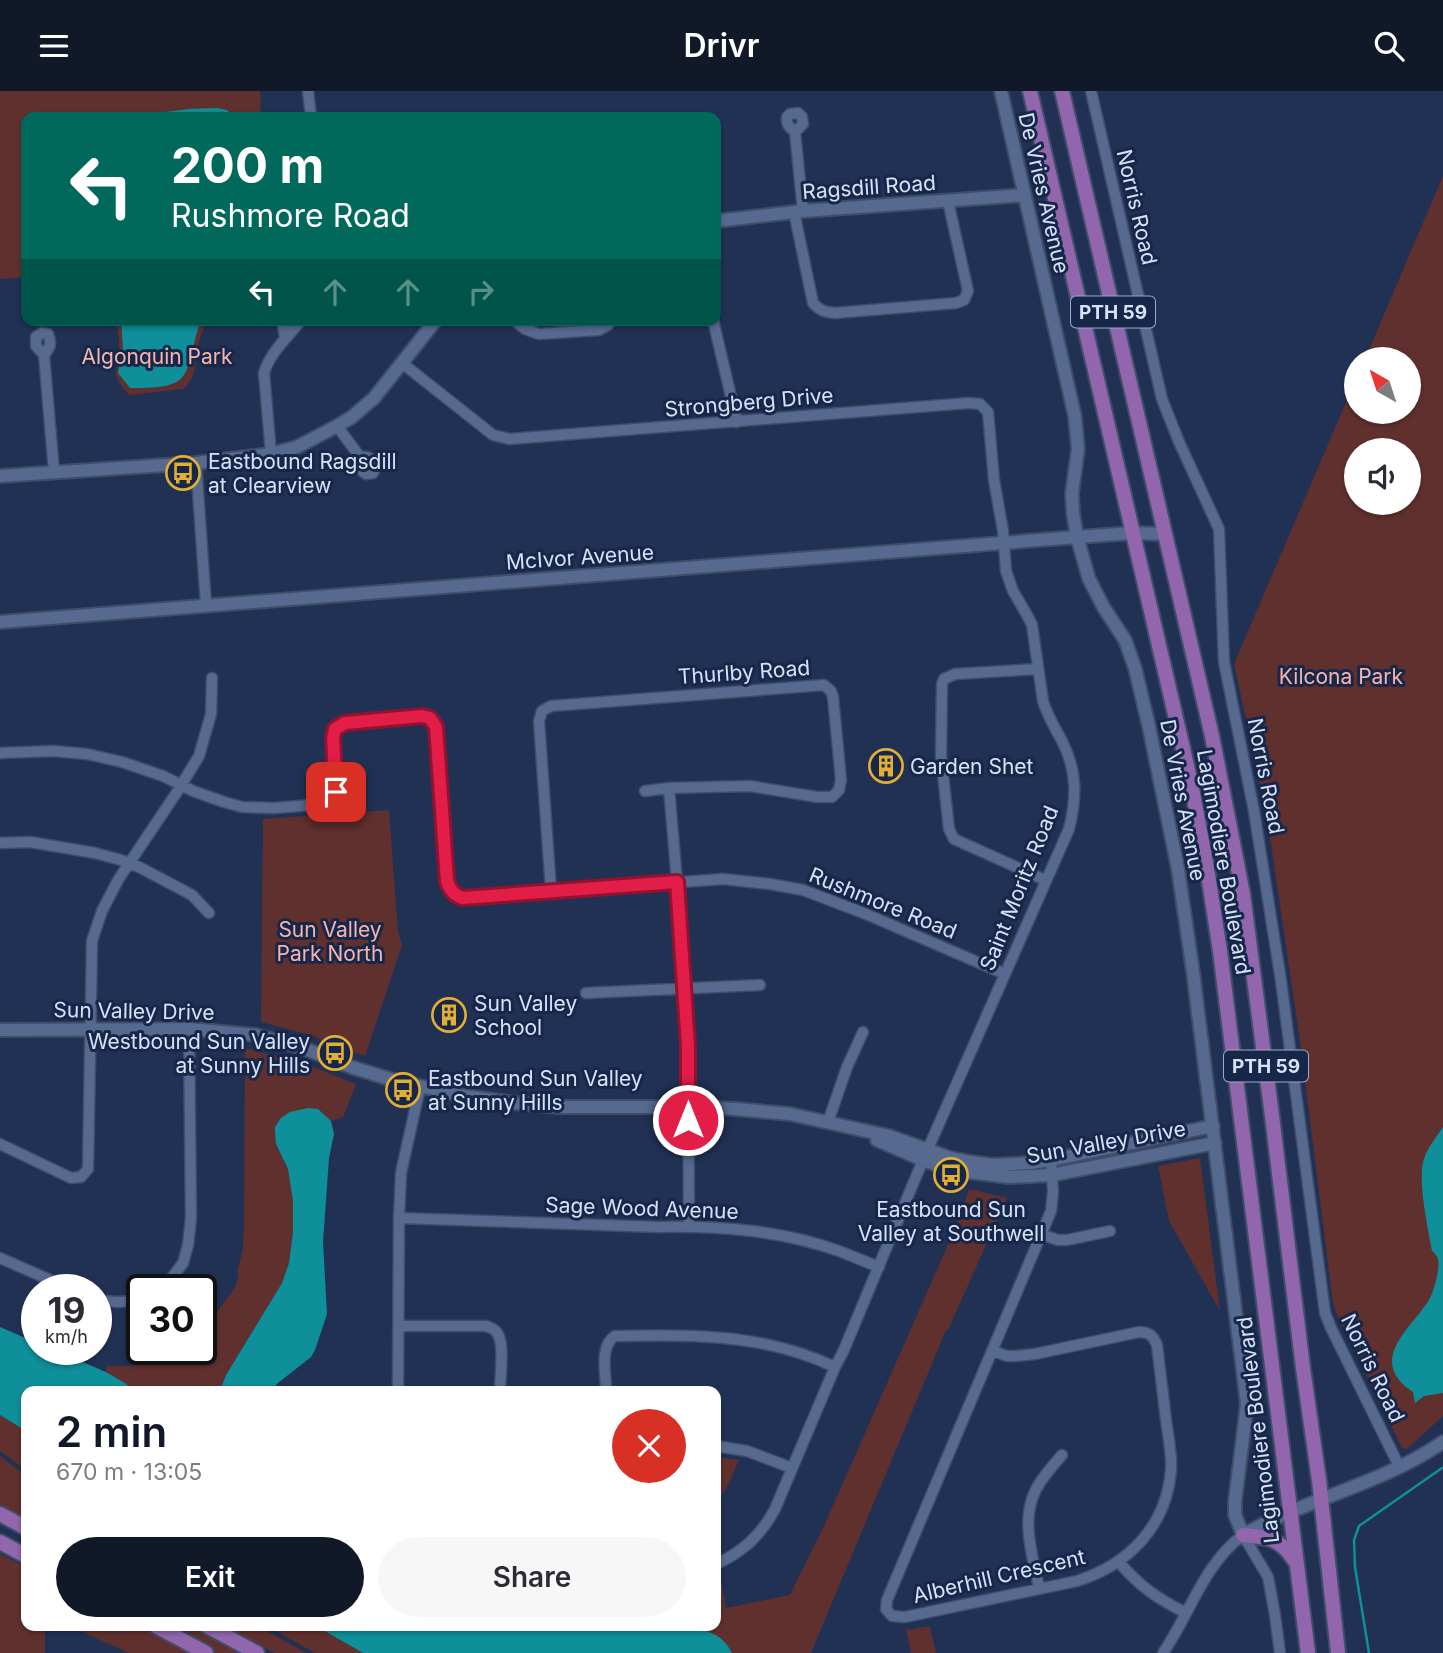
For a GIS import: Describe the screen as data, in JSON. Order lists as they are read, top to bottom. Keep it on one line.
{"streets":{"main road":["PTH 59","Lagimodiere Boulevard"],"street":["Ragsdill Road","De Vries Avenue","Norris Road","Strongberg Drive","McIvor Avenue","Thurlby Road","Saint Moritz Road","Rushmore Road","Sun Valley Drive","Sage Wood Avenue","Alberhill Crescent"]},"crossings":[["Ragsdill Road","De Vries Avenue"],["De Vries Avenue","McIvor Avenue"],["De Vries Avenue","Sun Valley Drive"],["Strongberg Drive","McIvor Avenue"],["Strongberg Drive","Saint Moritz Road"],["McIvor Avenue","Lagimodiere Boulevard"],["McIvor Avenue","Saint Moritz Road"],["Thurlby Road","Rushmore Road"],["Saint Moritz Road","Rushmore Road"],["Saint Moritz Road","Sun Valley Drive"],["Saint Moritz Road","Sage Wood Avenue"],["Sun Valley Drive","Alberhill Crescent"]],"parks":["Algonquin Park","Kilcona Park","Sun Valley Park North"],"places":{"bus stop":["Eastbound Ragsdill at Clearview","Westbound Sun Valley at Sunny Hills","Eastbound Sun Valley at Sunny Hills","Eastbound Sun Valley at Southwell"],"building":["Garden Shet","Sun Valley School"]},"north":"top left","page":{"header":"Drivr","turn":["200 m","Rushmore Road"],"speed":"19 km/h","limit":"30","heading":["2 min","670 m · 13:05"],"buttons":["Exit","Share"]}}
